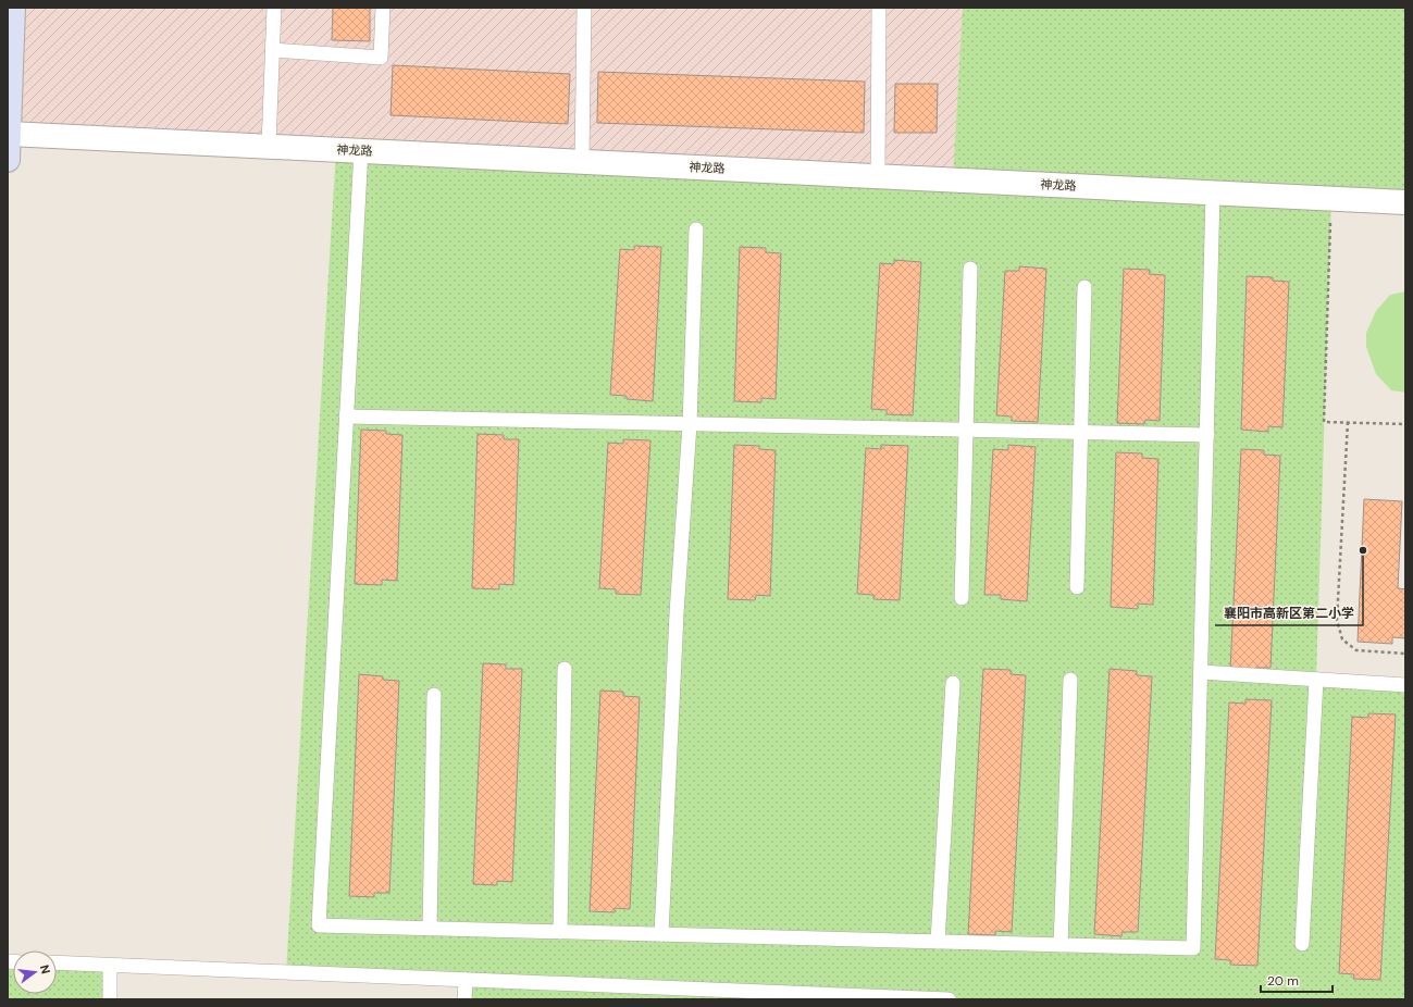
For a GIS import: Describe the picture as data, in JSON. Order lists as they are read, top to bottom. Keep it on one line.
{"streets":{"street":["神龙路"]},"places":["襄阳市高新区第二小学"],"scale_bar":"20 m","north":"right"}
